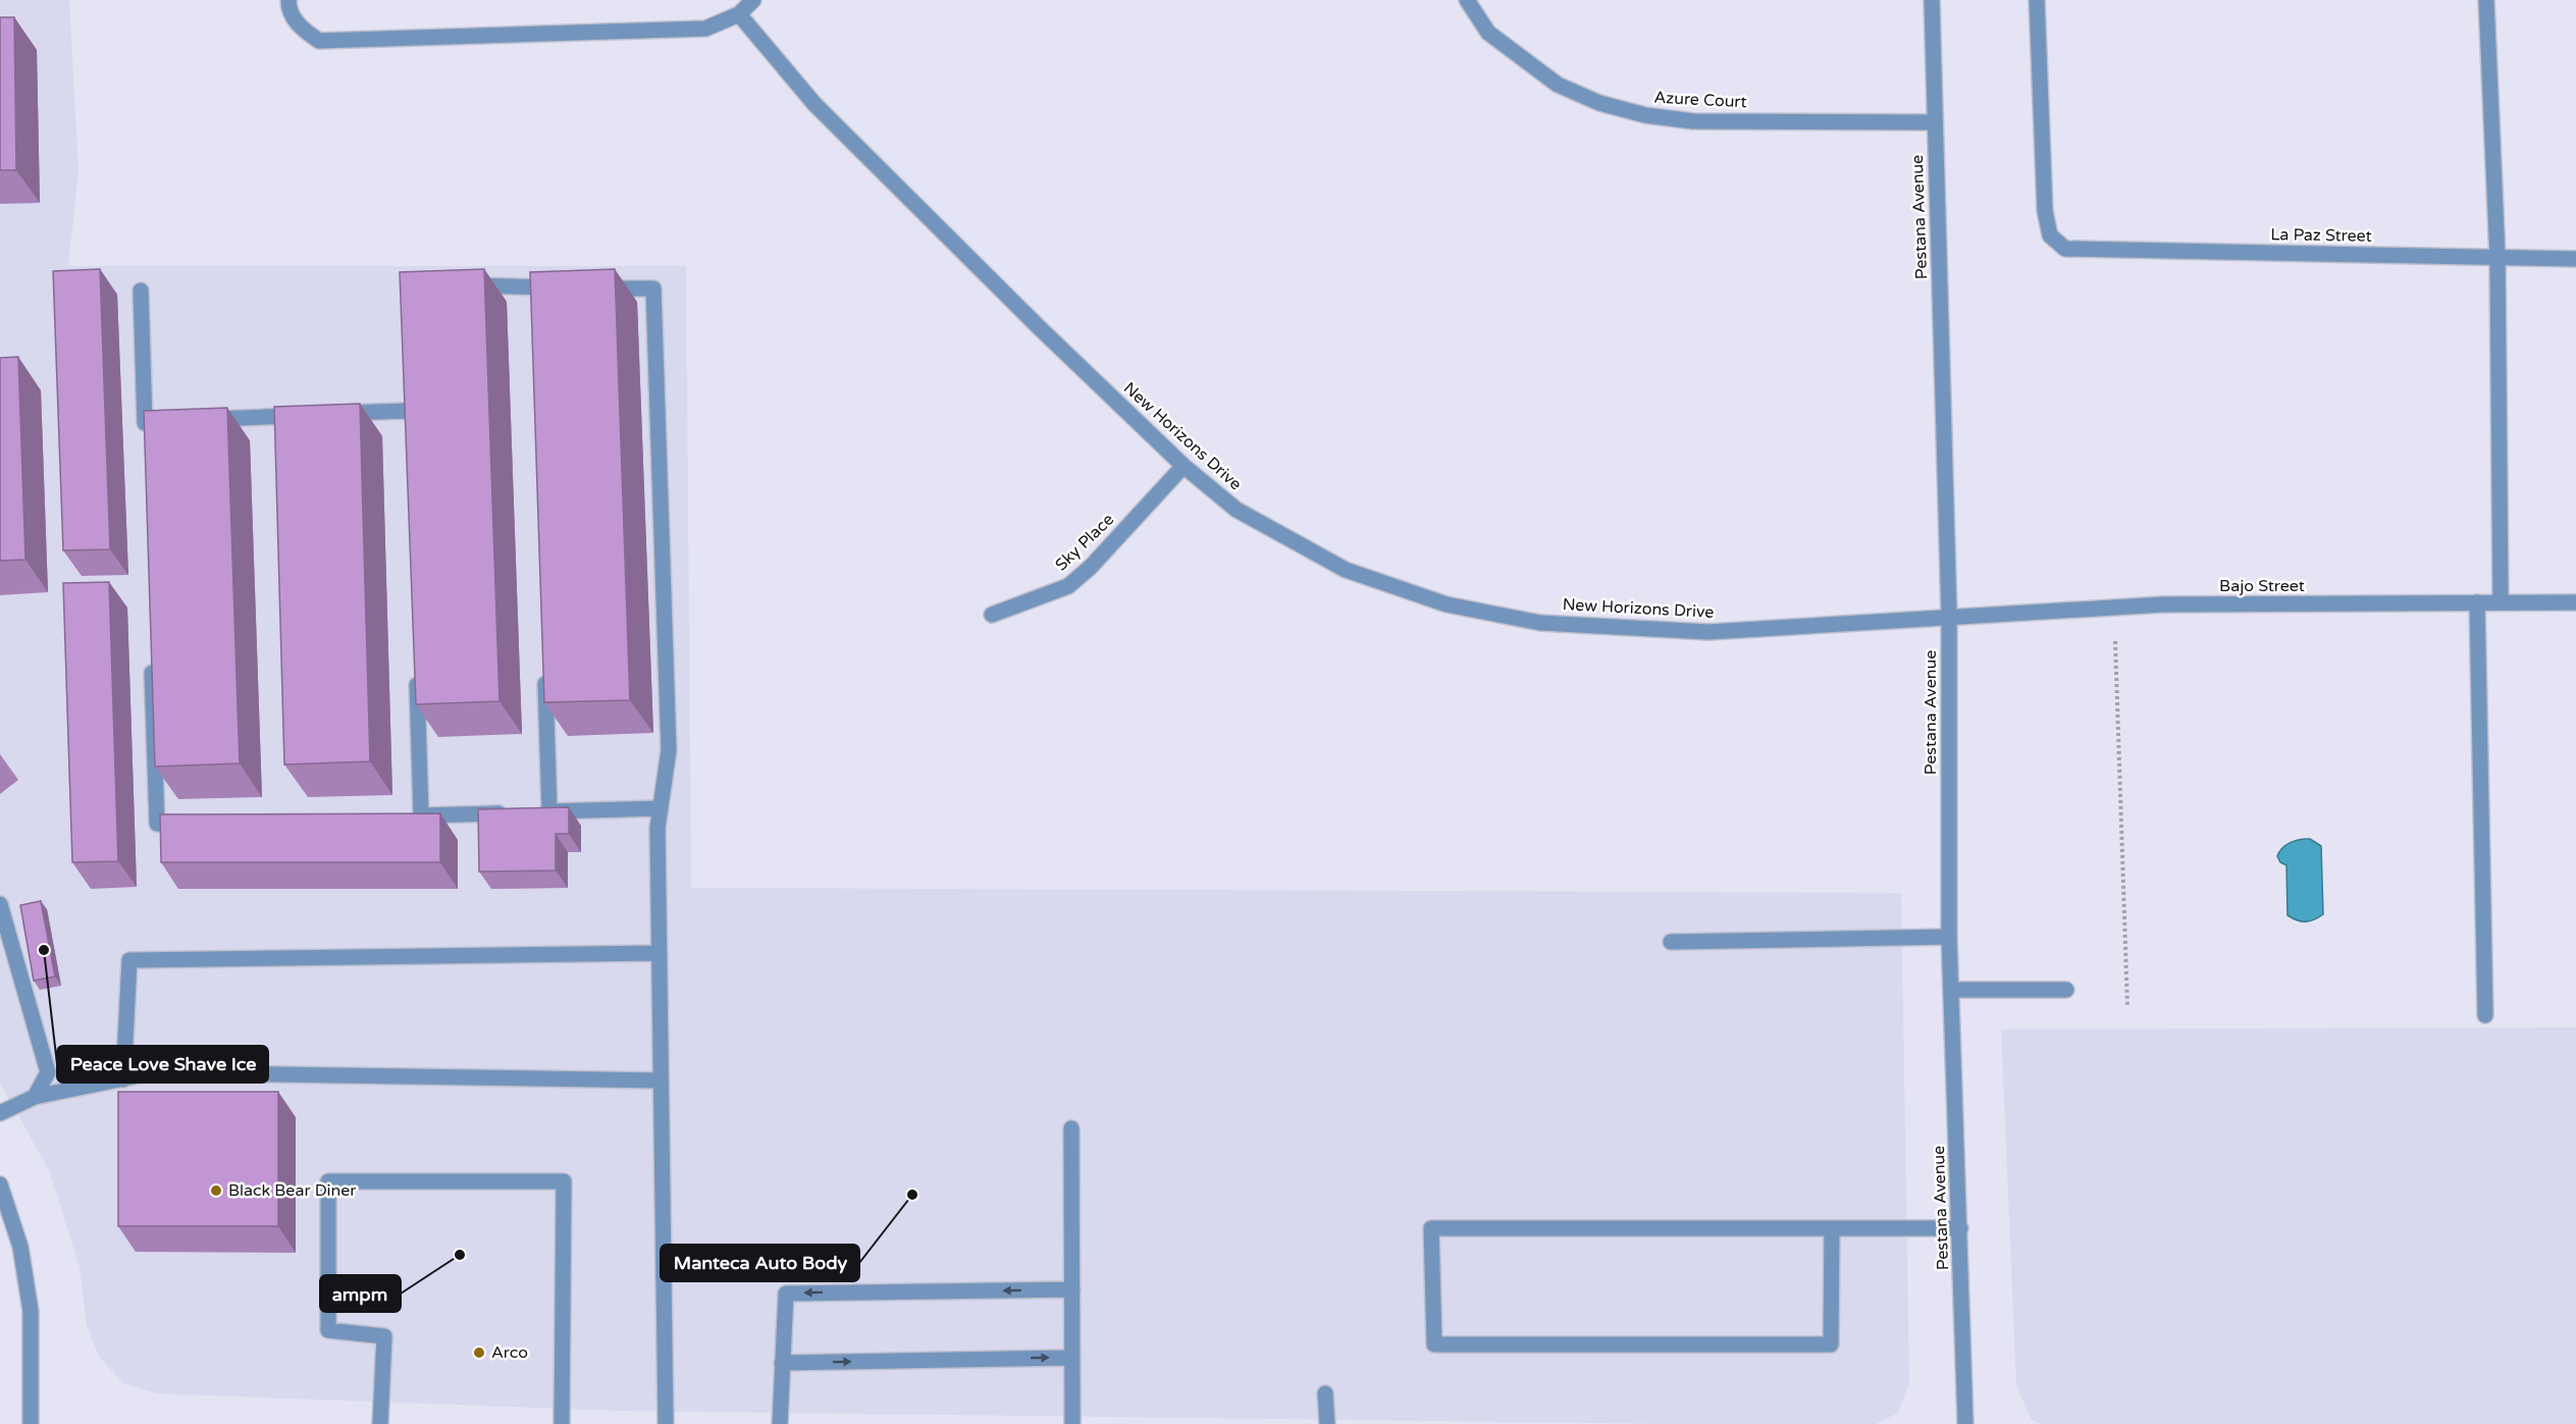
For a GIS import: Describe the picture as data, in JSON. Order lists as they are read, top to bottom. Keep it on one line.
{"streets":{"street":["Azure Court","Pestana Avenue","La Paz Street","New Horizons Drive","Sky Place","Bajo Street"]},"crossings":[["Azure Court","Pestana Avenue"],["Pestana Avenue","New Horizons Drive"],["Pestana Avenue","Bajo Street"],["New Horizons Drive","Sky Place"],["New Horizons Drive","Bajo Street"]],"places":["Peace Love Shave Ice","Black Bear Diner","Manteca Auto Body","ampm","Arco"]}
